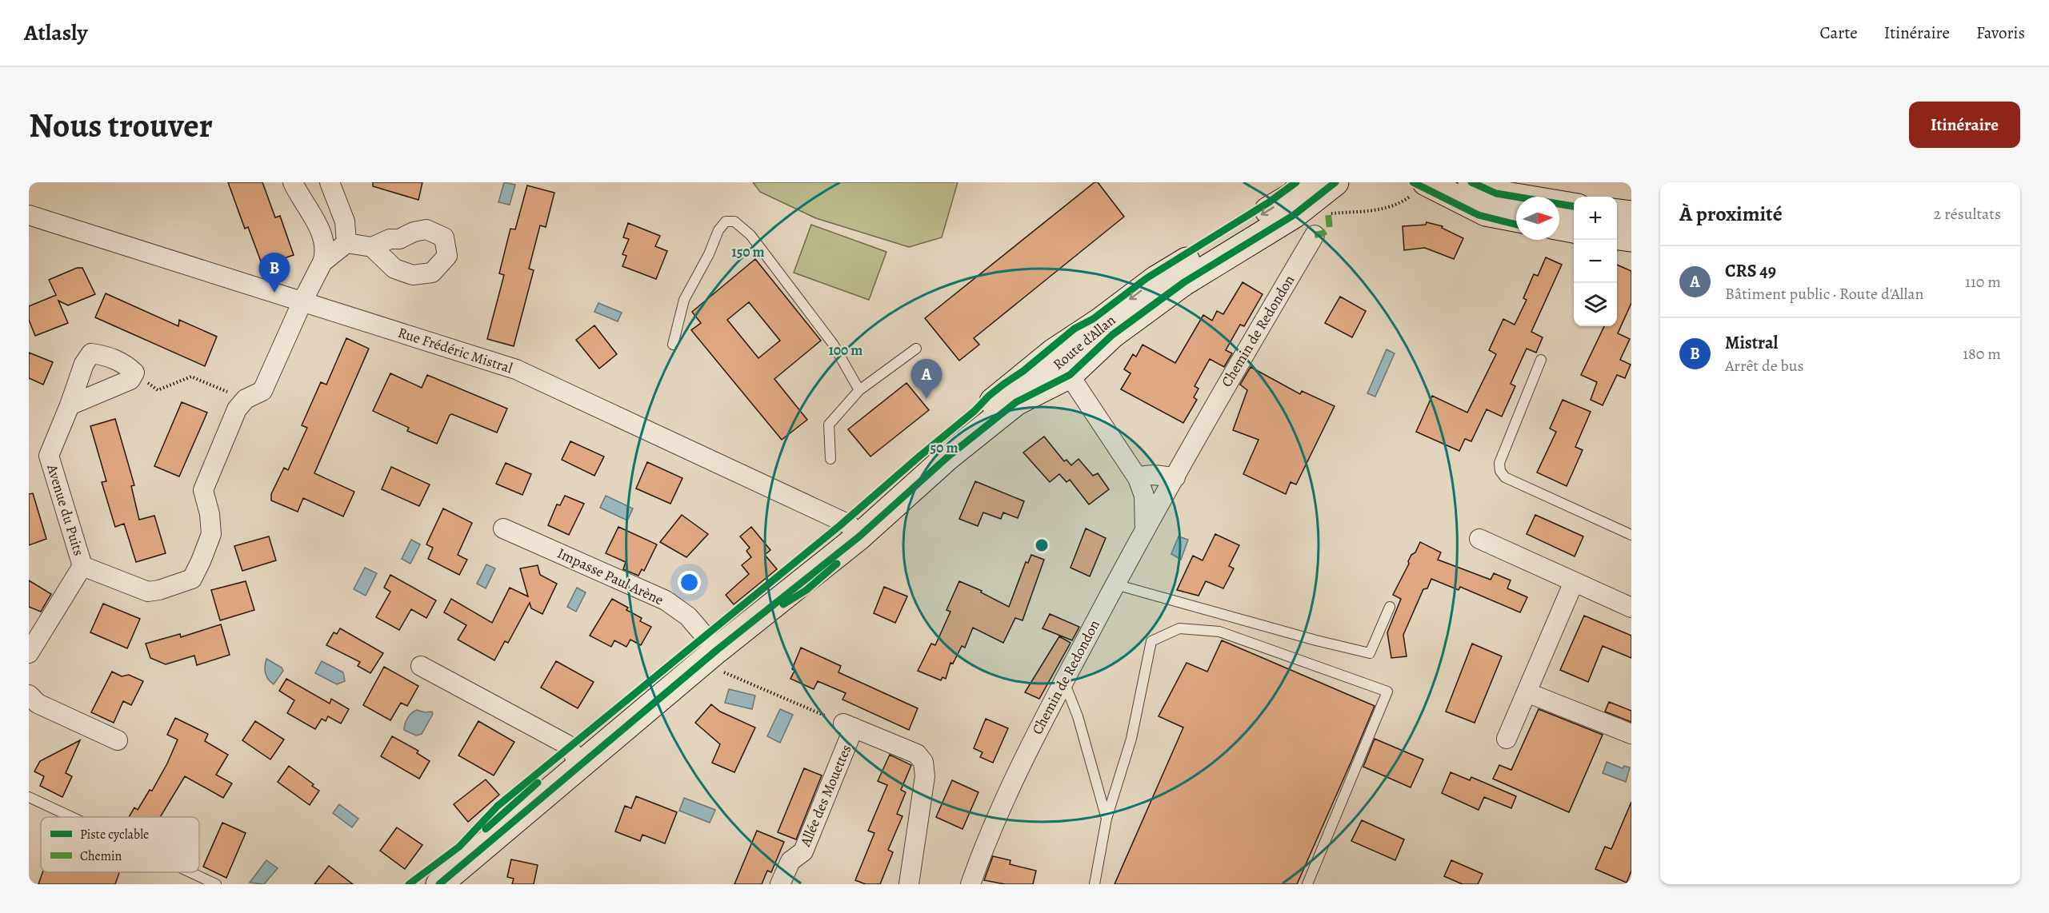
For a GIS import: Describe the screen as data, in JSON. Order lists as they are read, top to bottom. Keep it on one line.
{"streets":{"street":["Chemin de Redondon","Route d'Allan","Rue Frédéric Mistral","Avenue du Puits","Impasse Paul Arène","Allée des Mouettes"]},"crossings":[["Route d'Allan","Rue Frédéric Mistral"],["Route d'Allan","Impasse Paul Arène"],["Rue Frédéric Mistral","Avenue du Puits"]],"legend":["Piste cyclable","Chemin"],"north":"right","page":{"header":"Atlasly","nav":["Carte","Itinéraire","Favoris"],"buttons":"Itinéraire","title":"Nous trouver","heading":["À proximité","2 résultats"],"map_buttons":["+","−"],"list":[{"mark":"A","name":"CRS 49","note":"Bâtiment public · Route d'Allan","value":"110 m"},{"mark":"B","name":"Mistral","note":"Arrêt de bus","value":"180 m"}],"pins":["B","A"]},"rings":["150 m","100 m","50 m"]}
